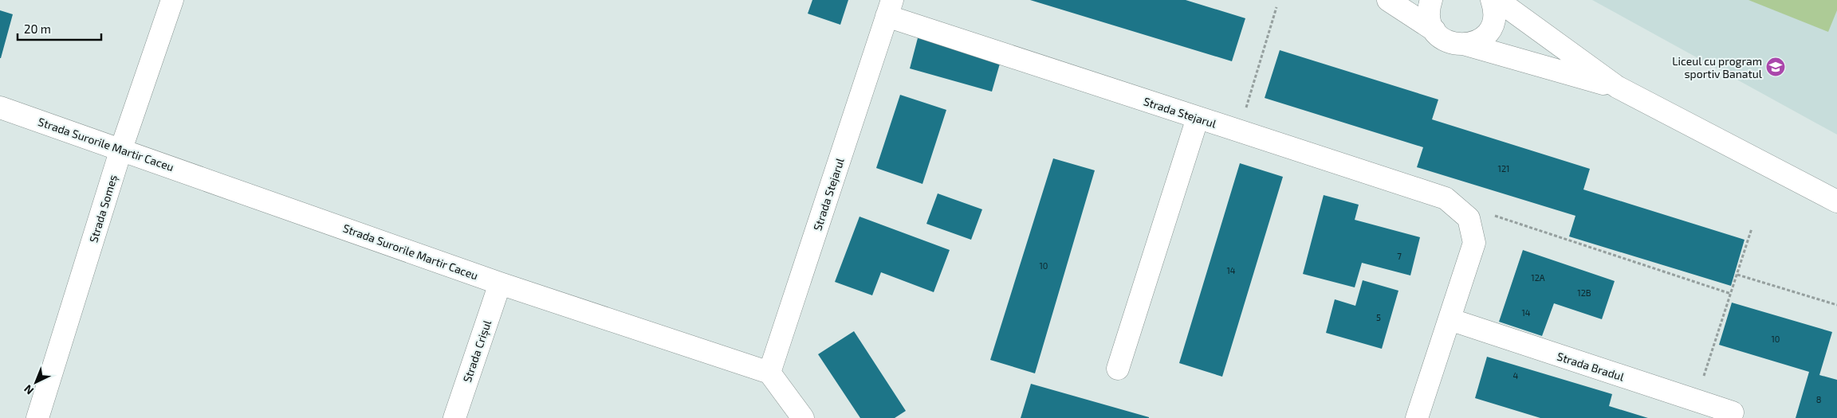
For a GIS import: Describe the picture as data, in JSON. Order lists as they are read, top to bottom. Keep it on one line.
{"streets":{"street":["Strada Stejarul","Strada Surorile Martir Caceu","Strada Someș","Strada Crișul","Strada Bradul"]},"crossings":[["Strada Stejarul","Strada Surorile Martir Caceu"],["Strada Surorile Martir Caceu","Strada Someș"],["Strada Surorile Martir Caceu","Strada Crișul"]],"places":{"school or university":["Liceul cu program sportiv Banatul"]},"house_numbers":["121","7","10","14","12A","12B","14","5","10","4","8"],"scale_bar":"20 m","north":"bottom left"}
